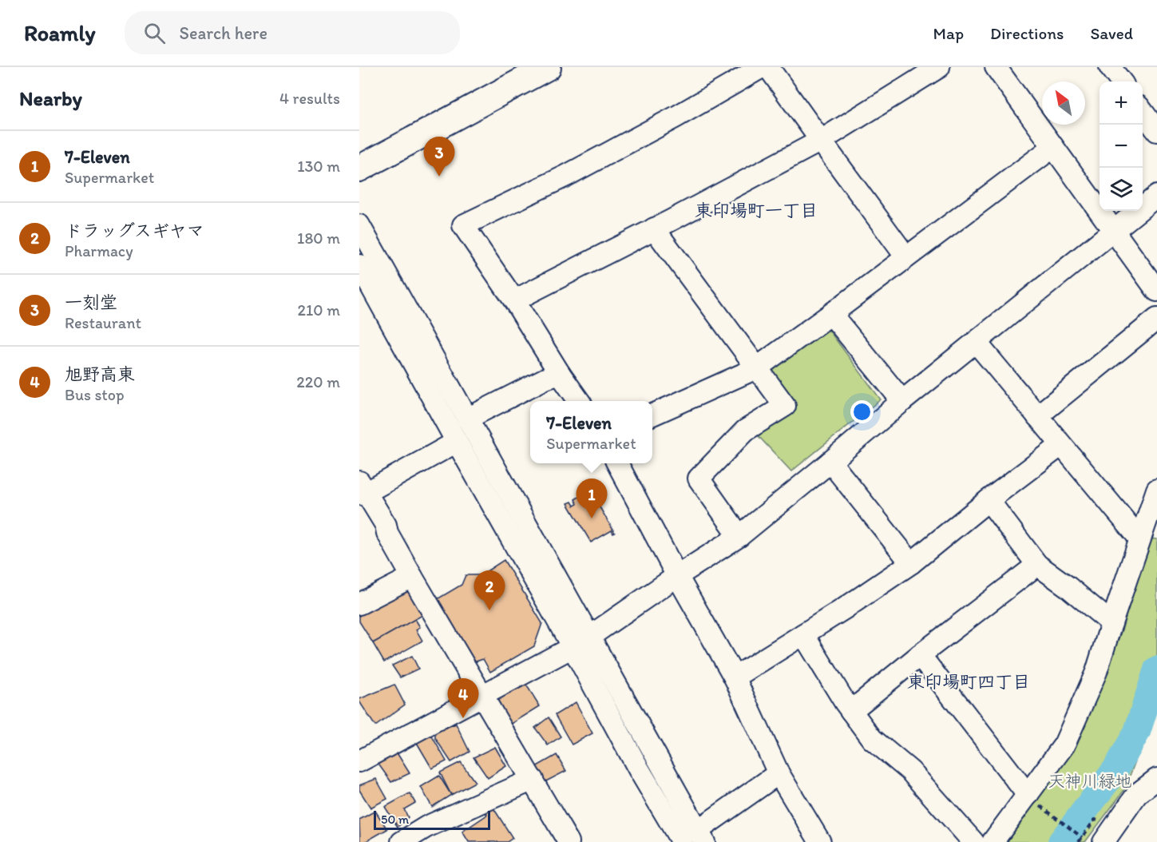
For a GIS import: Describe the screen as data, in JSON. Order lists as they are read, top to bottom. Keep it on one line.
{"districts":["東印場町一丁目","東印場町四丁目"],"parks":["天神川緑地"],"scale_bar":"50 m","north":"top left","page":{"header":"Roamly","search":"Search here","nav":["Map","Directions","Saved"],"heading":["Nearby","4 results"],"map_buttons":["+","−"],"list":[{"mark":"1","name":"7-Eleven","note":"Supermarket","value":"130 m"},{"mark":"2","name":"ドラッグスギヤマ","note":"Pharmacy","value":"180 m"},{"mark":"3","name":"一刻堂","note":"Restaurant","value":"210 m"},{"mark":"4","name":"旭野高東","note":"Bus stop","value":"220 m"}],"pins":["3","1","2","4"],"popup":["7-Eleven","Supermarket"],"scale":"50 m"}}
